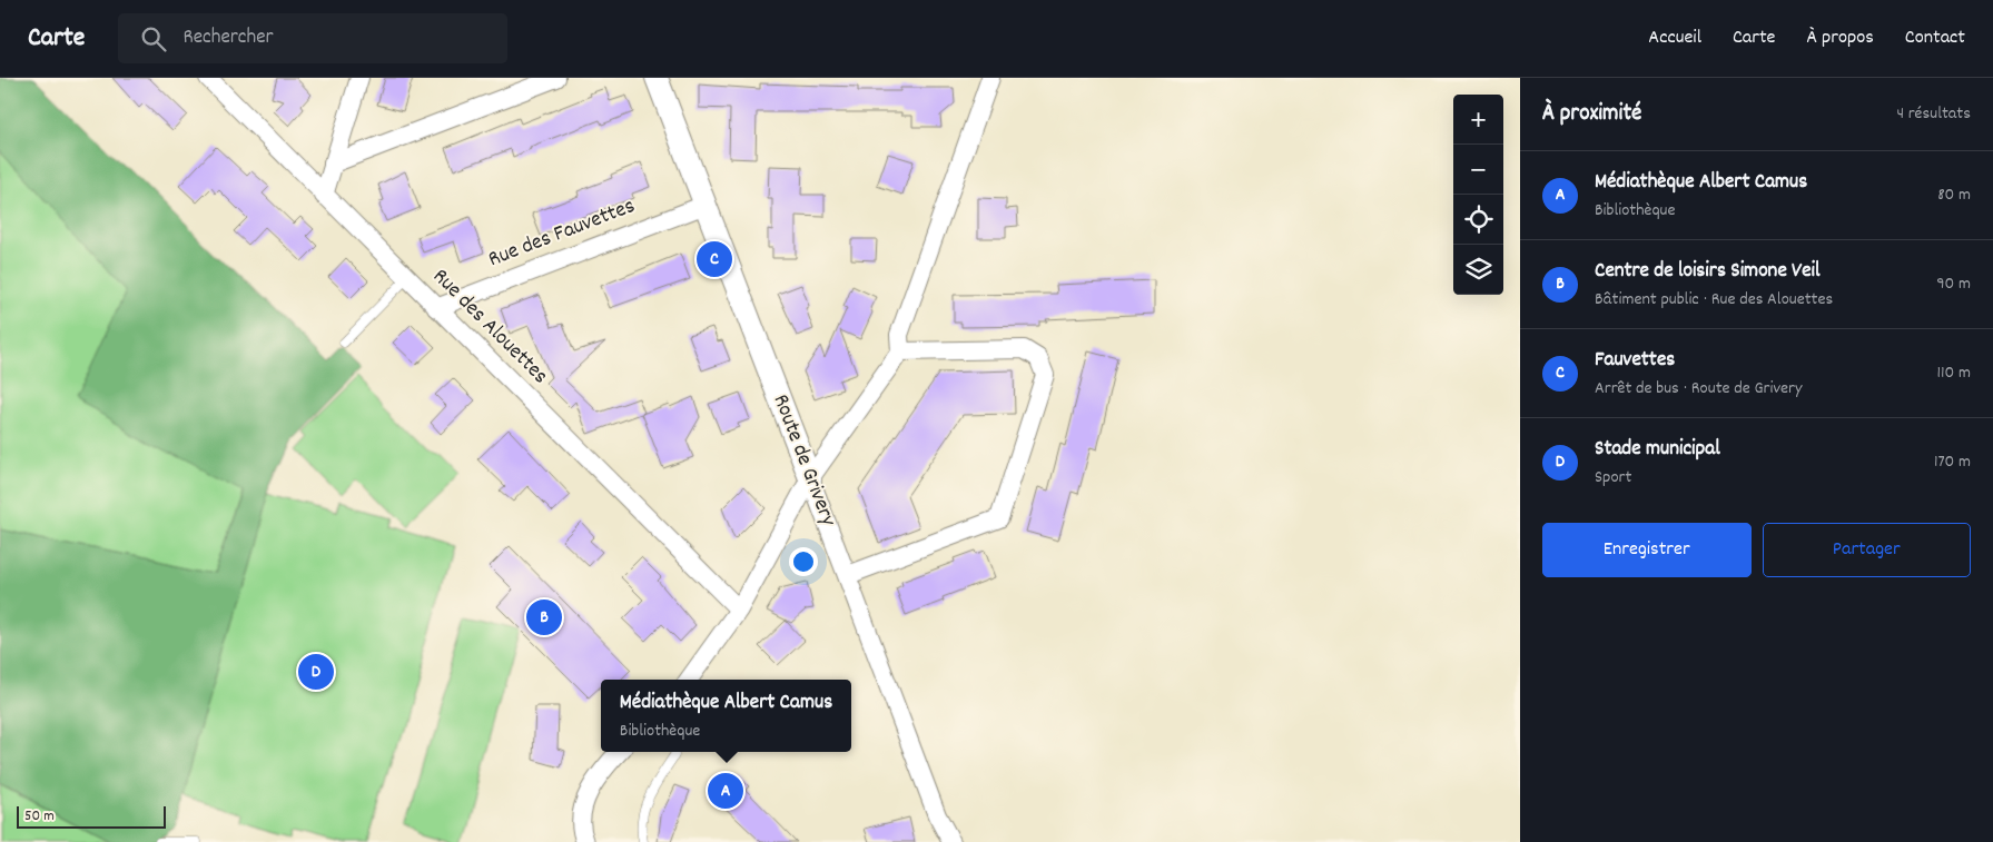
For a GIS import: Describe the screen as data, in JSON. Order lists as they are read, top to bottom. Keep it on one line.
{"streets":{"street":["Rue des Fauvettes","Rue des Alouettes","Route de Grivery"]},"crossings":[["Rue des Fauvettes","Rue des Alouettes"],["Rue des Fauvettes","Route de Grivery"]],"scale_bar":"50 m","page":{"header":"Carte","search":"Rechercher","nav":["Accueil","Carte","À propos","Contact"],"heading":["À proximité","4 résultats"],"map_buttons":["+","−"],"list":[{"mark":"A","name":"Médiathèque Albert Camus","note":"Bibliothèque","value":"80 m"},{"mark":"B","name":"Centre de loisirs Simone Veil","note":"Bâtiment public · Rue des Alouettes","value":"90 m"},{"mark":"C","name":"Fauvettes","note":"Arrêt de bus · Route de Grivery","value":"110 m"},{"mark":"D","name":"Stade municipal","note":"Sport","value":"170 m"}],"pins":["C","B","D","A"],"buttons":["Enregistrer","Partager"],"popup":["Médiathèque Albert Camus","Bibliothèque"],"scale":"50 m"}}
